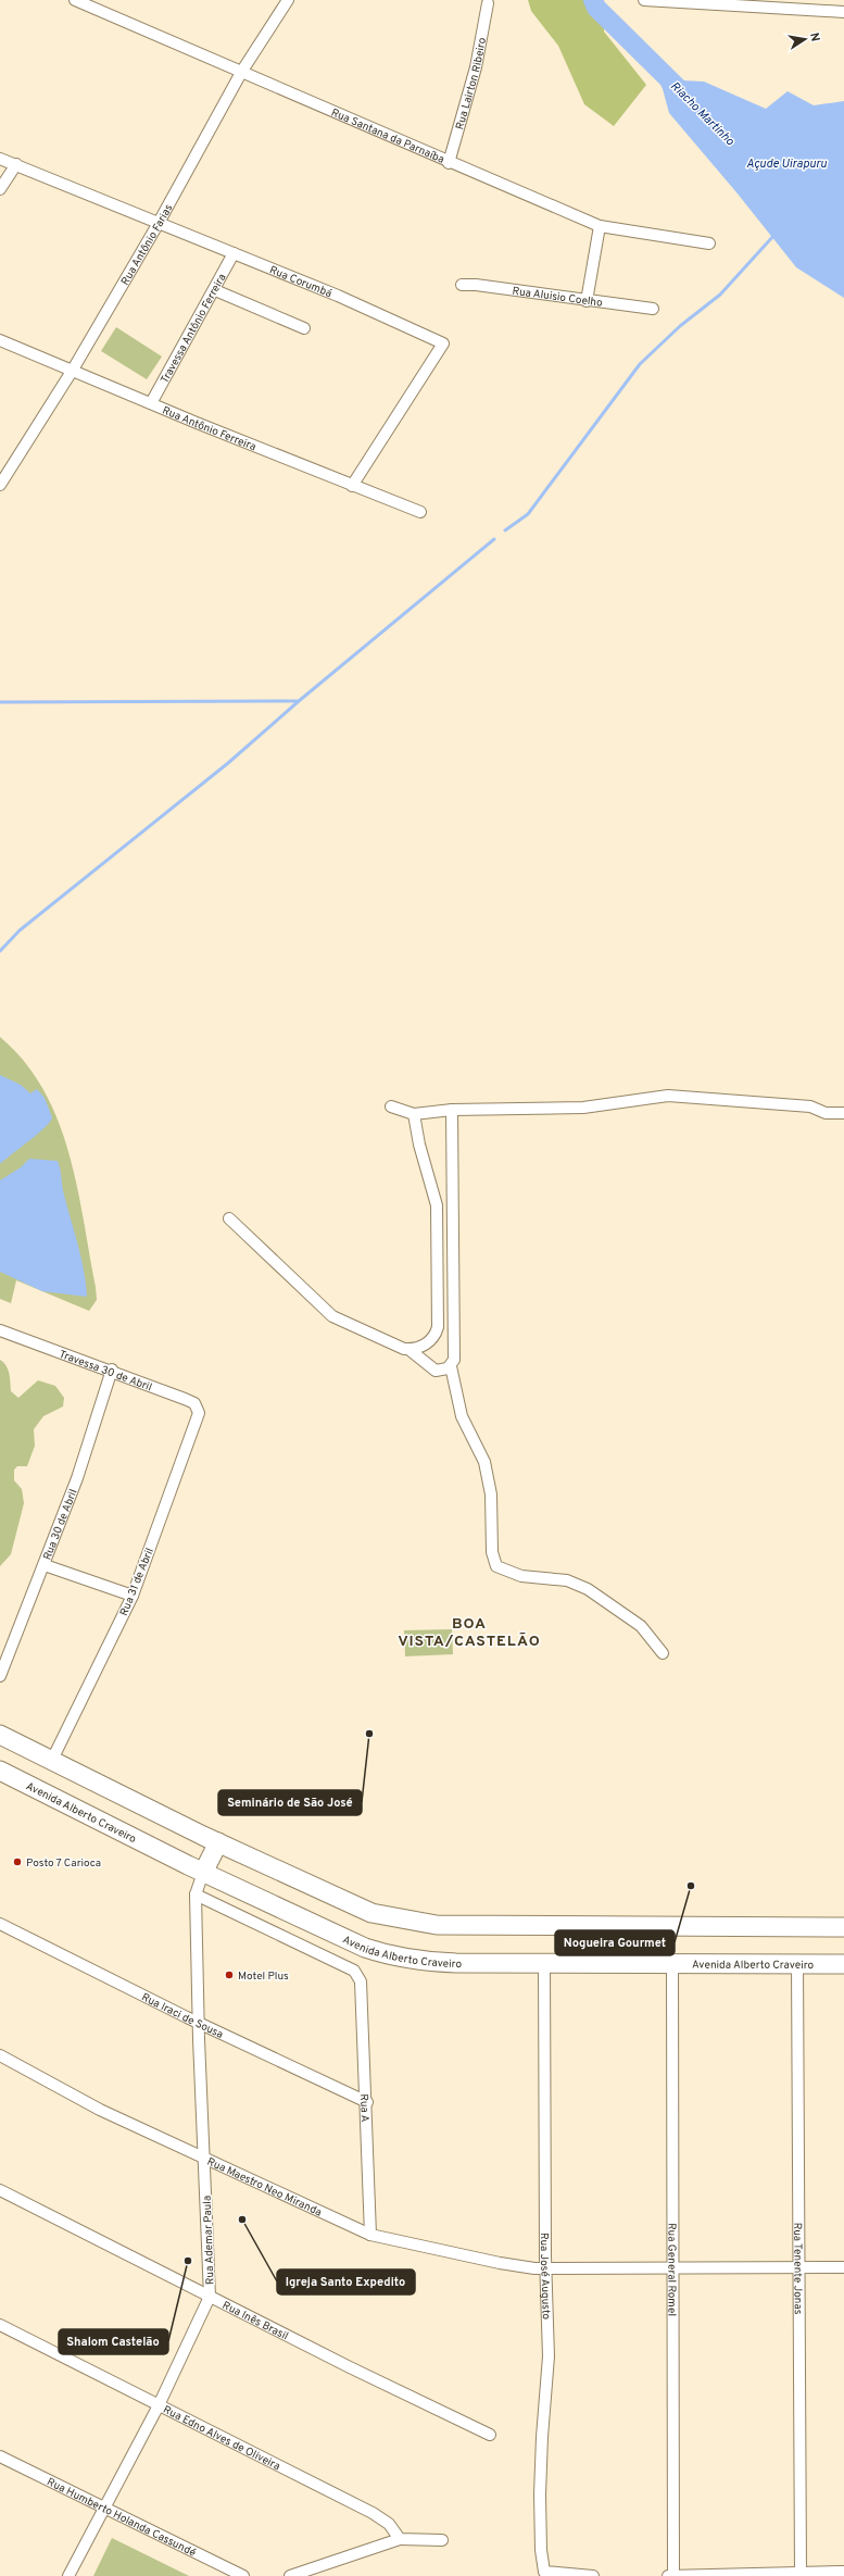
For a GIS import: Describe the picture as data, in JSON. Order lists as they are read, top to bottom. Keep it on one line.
{"streets":{"main road":["Avenida Alberto Craveiro"],"street":["Rua Lairton Ribeiro","Rua Santana da Parnaíba","Rua Antônio Farias","Rua Corumbá","Rua Aluisio Coelho","Travessa Antônio Ferreira","Rua Antônio Ferreira","Travessa 30 de Abril","Rua 30 de Abril","Rua 31 de Abril","Rua Iraci de Sousa","Rua A","Rua Maestro Neo Miranda","Rua Ademar Paula","Rua Tenente Jonas","Rua General Romel","Rua José Augusto","Rua Inês Brasil","Rua Edno Alves de Oliveira","Rua Humberto Holanda Cassundé"]},"crossings":[["Rua Lairton Ribeiro","Rua Santana da Parnaíba"],["Rua Santana da Parnaíba","Rua Antônio Farias"],["Rua Antônio Farias","Rua Corumbá"],["Rua Antônio Farias","Rua Antônio Ferreira"],["Rua Corumbá","Travessa Antônio Ferreira"],["Rua Corumbá","Rua Antônio Ferreira"],["Travessa Antônio Ferreira","Rua Antônio Ferreira"],["Travessa 30 de Abril","Rua 30 de Abril"],["Travessa 30 de Abril","Rua 31 de Abril"],["Avenida Alberto Craveiro","Rua Ademar Paula"],["Avenida Alberto Craveiro","Rua Tenente Jonas"],["Avenida Alberto Craveiro","Rua General Romel"],["Avenida Alberto Craveiro","Rua José Augusto"],["Rua Iraci de Sousa","Rua A"],["Rua Iraci de Sousa","Rua Ademar Paula"],["Rua A","Rua Maestro Neo Miranda"],["Rua A","Rua Ademar Paula"],["Rua Maestro Neo Miranda","Rua Ademar Paula"],["Rua Maestro Neo Miranda","Rua Tenente Jonas"],["Rua Maestro Neo Miranda","Rua General Romel"],["Rua Maestro Neo Miranda","Rua José Augusto"],["Rua Ademar Paula","Rua Inês Brasil"],["Rua Ademar Paula","Rua Edno Alves de Oliveira"],["Rua Ademar Paula","Rua Humberto Holanda Cassundé"]],"districts":["BOA VISTA/CASTELÃO"],"water":["Riacho Martinho","Açude Uirapuru"],"places":["Seminário de São José","Posto 7 Carioca","Nogueira Gourmet","Motel Plus","Igreja Santo Expedito","Shalom Castelão"],"north":"right"}
